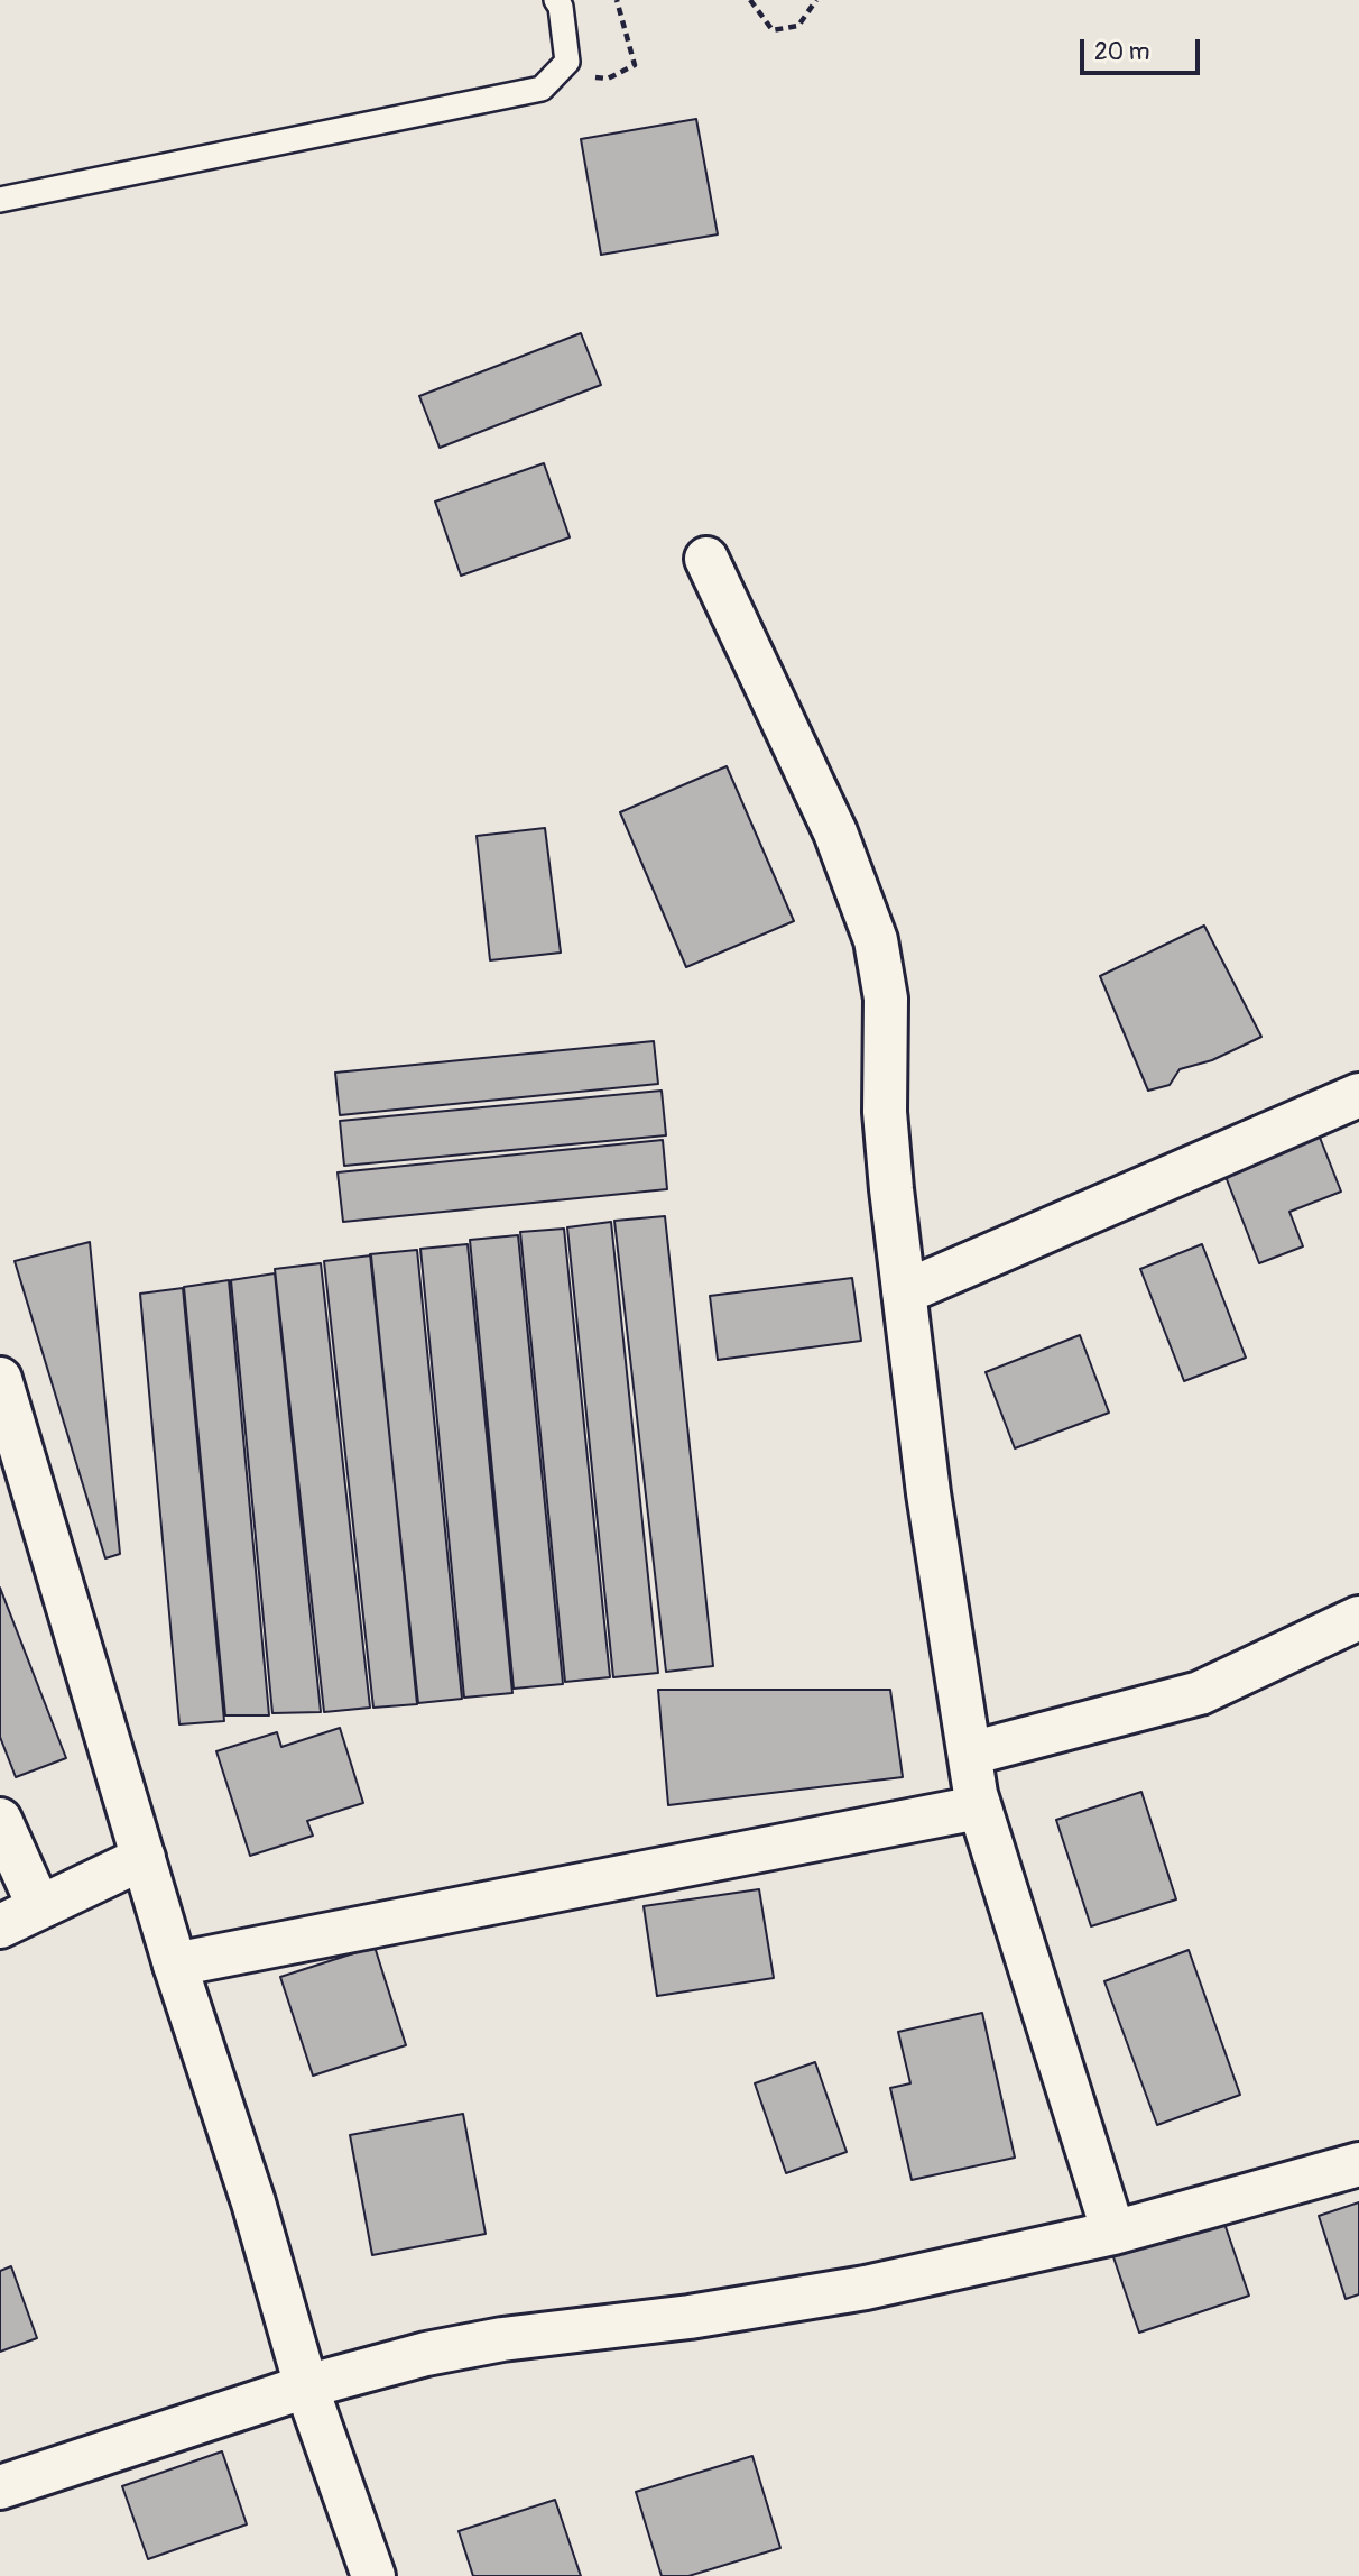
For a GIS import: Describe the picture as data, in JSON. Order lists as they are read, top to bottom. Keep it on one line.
{"scale_bar":"20 m"}
